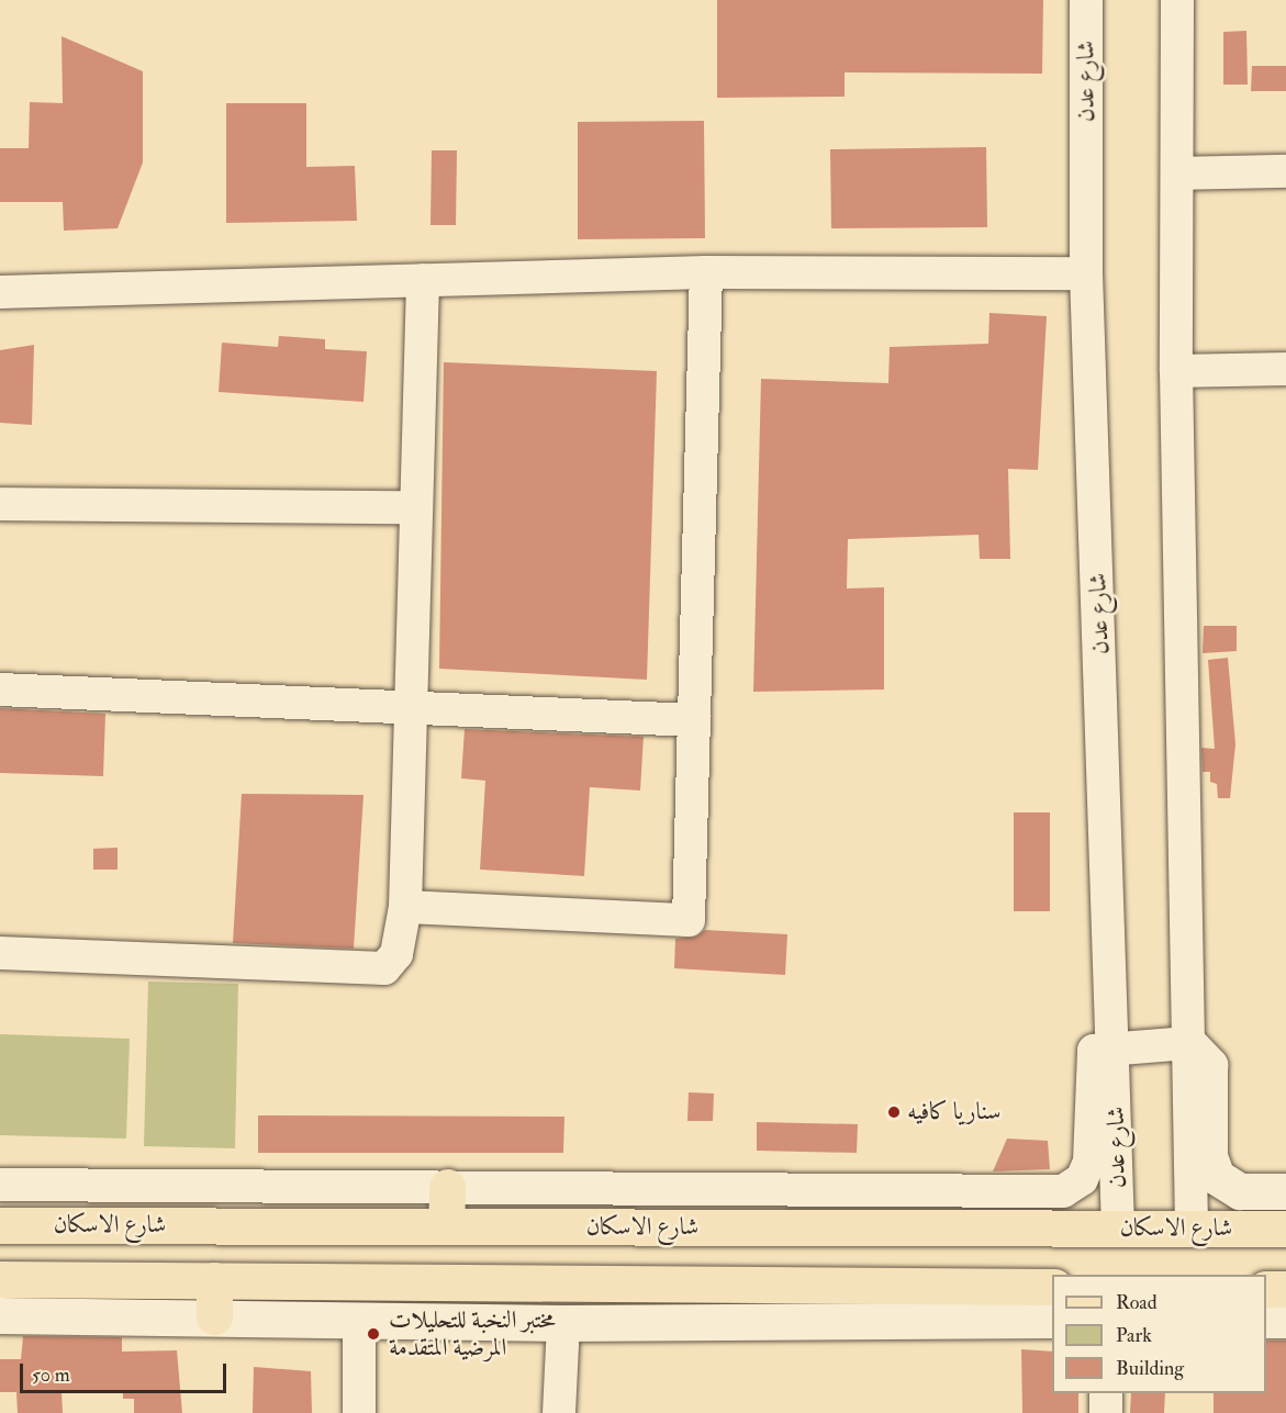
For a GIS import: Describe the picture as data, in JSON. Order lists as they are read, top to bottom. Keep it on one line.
{"streets":{"main road":["شارع الاسكان"],"street":["شارع عدن"]},"crossings":[["شارع عدن","شارع الاسكان"]],"places":["سناريا كافيه","مختبر النخبة للتحليلات المرضية المتقدمة"],"legend":["Road","Park","Building"],"scale_bar":"50 m"}
